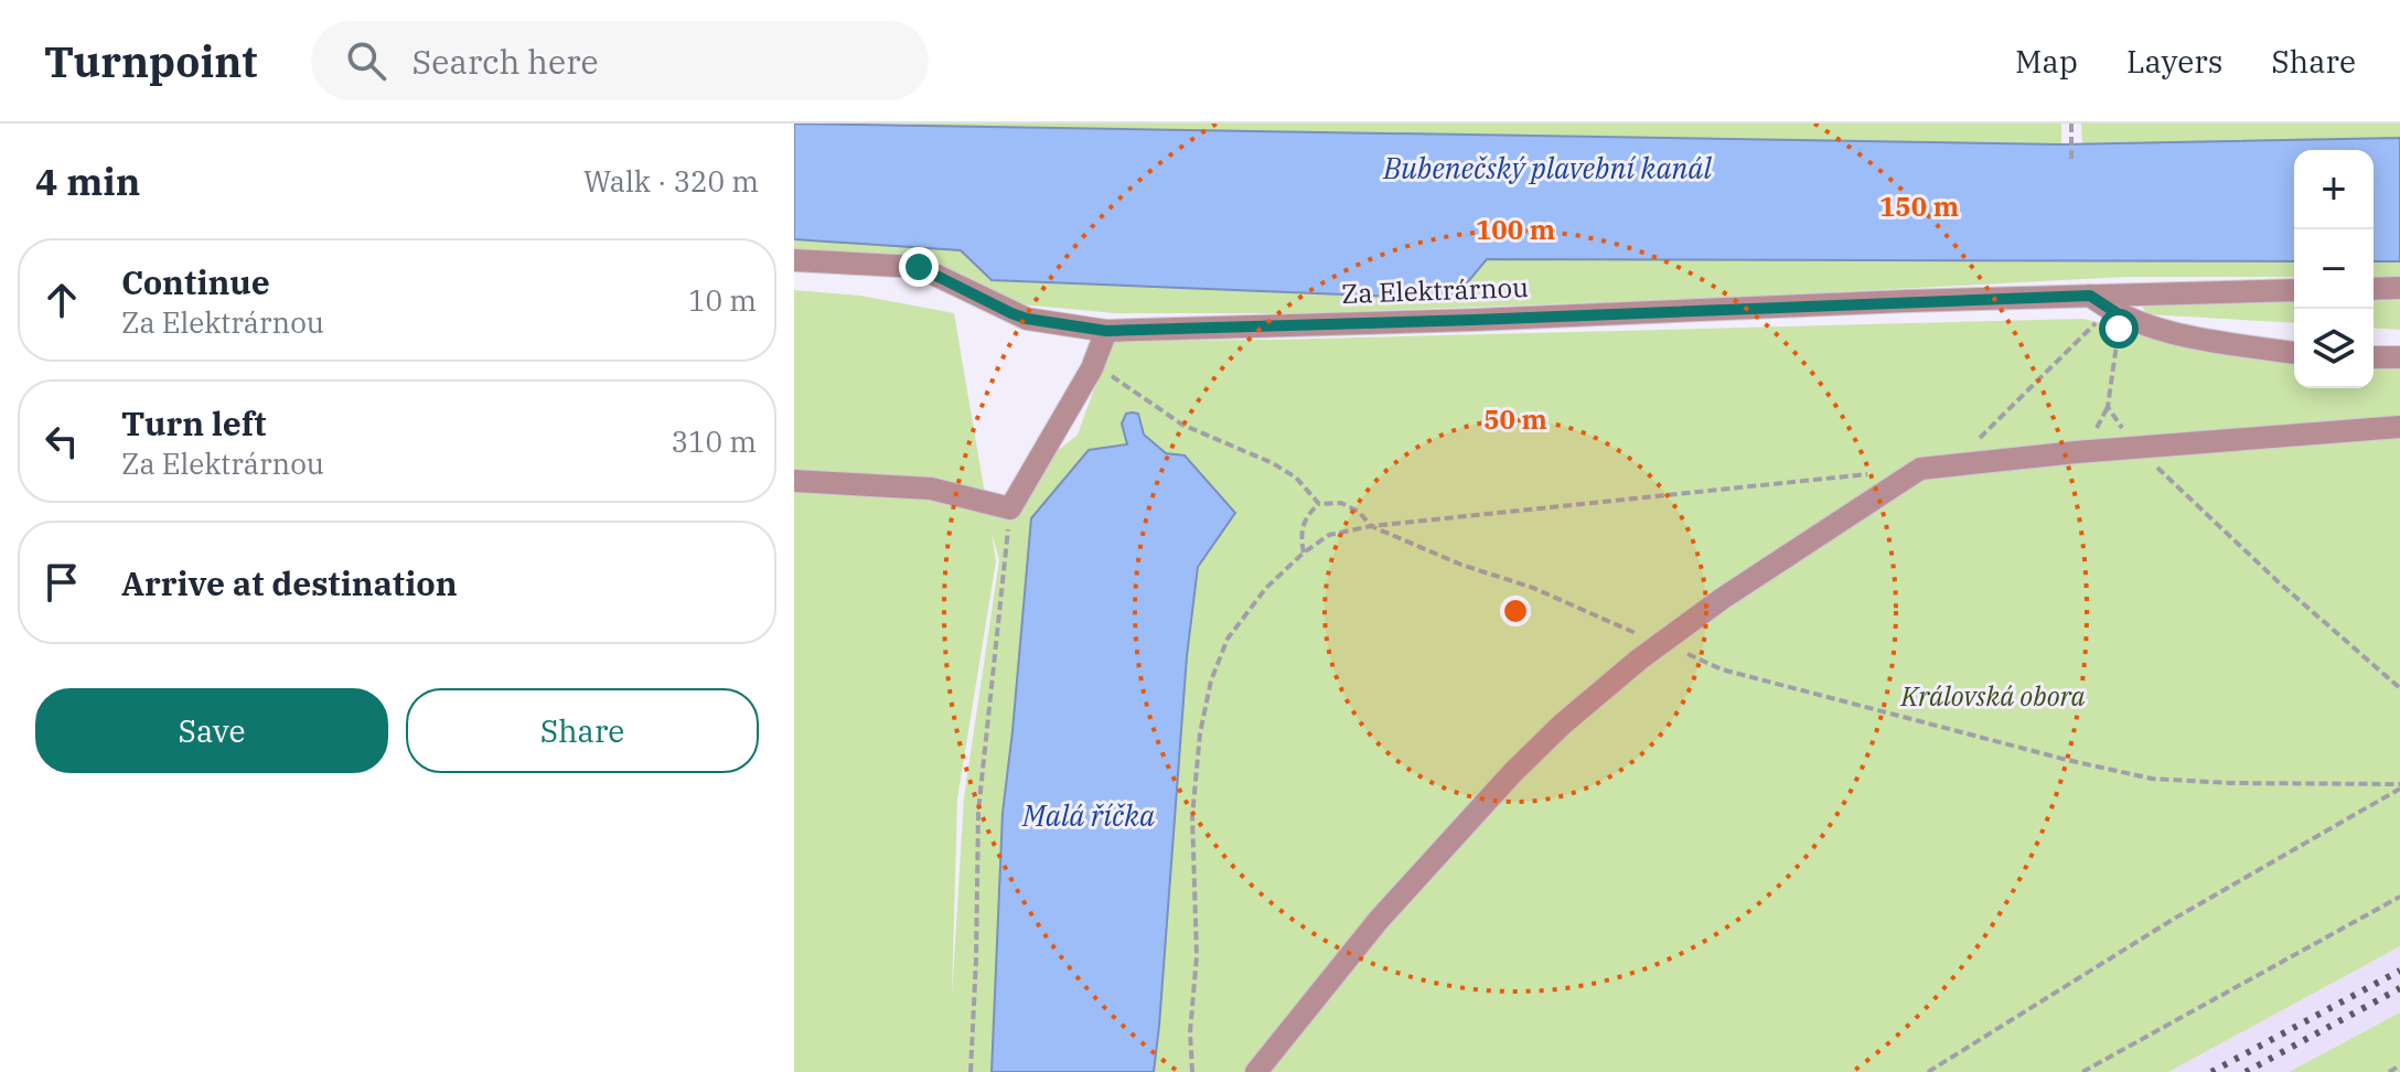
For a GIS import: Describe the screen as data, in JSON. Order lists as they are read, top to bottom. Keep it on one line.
{"streets":{"street":["Za Elektrárnou"]},"water":["Bubenečský plavební kanál","Malá říčka"],"parks":["Královská obora"],"page":{"header":"Turnpoint","search":"Search here","nav":["Map","Layers","Share"],"heading":["4 min","Walk · 320 m"],"map_buttons":["+","−"],"list":[["Continue","Za Elektrárnou","10 m"],["Turn left","Za Elektrárnou","310 m"],"Arrive at destination"],"buttons":["Save","Share"]},"rings":["150 m","100 m","50 m"]}
